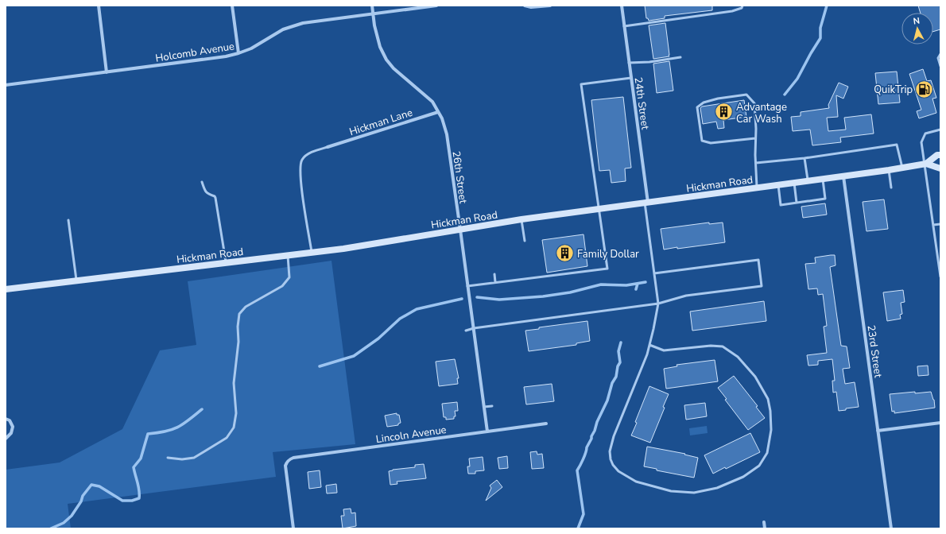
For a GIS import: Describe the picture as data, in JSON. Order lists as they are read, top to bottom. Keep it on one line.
{"streets":{"main road":["Hickman Road"],"street":["Holcomb Avenue","24th Street","Hickman Lane","26th Street","23rd Street","Lincoln Avenue"]},"crossings":[["Holcomb Avenue","26th Street"],["24th Street","Hickman Road"],["Hickman Lane","26th Street"],["26th Street","Hickman Road"],["26th Street","Lincoln Avenue"],["Hickman Road","23rd Street"]],"places":{"fuel station":["QuikTrip"],"building":["Advantage Car Wash","Family Dollar"]},"north":"top"}
